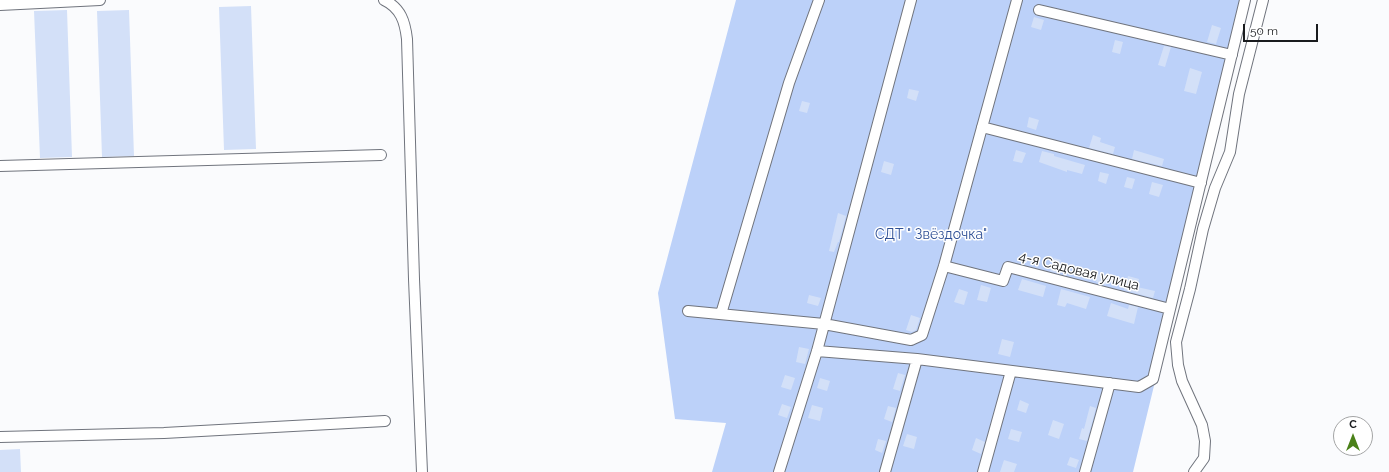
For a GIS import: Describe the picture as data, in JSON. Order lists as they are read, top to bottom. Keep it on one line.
{"streets":{"lane":["4-я Садовая улица"]},"parks":["СДТ \" Звёздочка\""],"scale_bar":"50 m","north":"top"}
